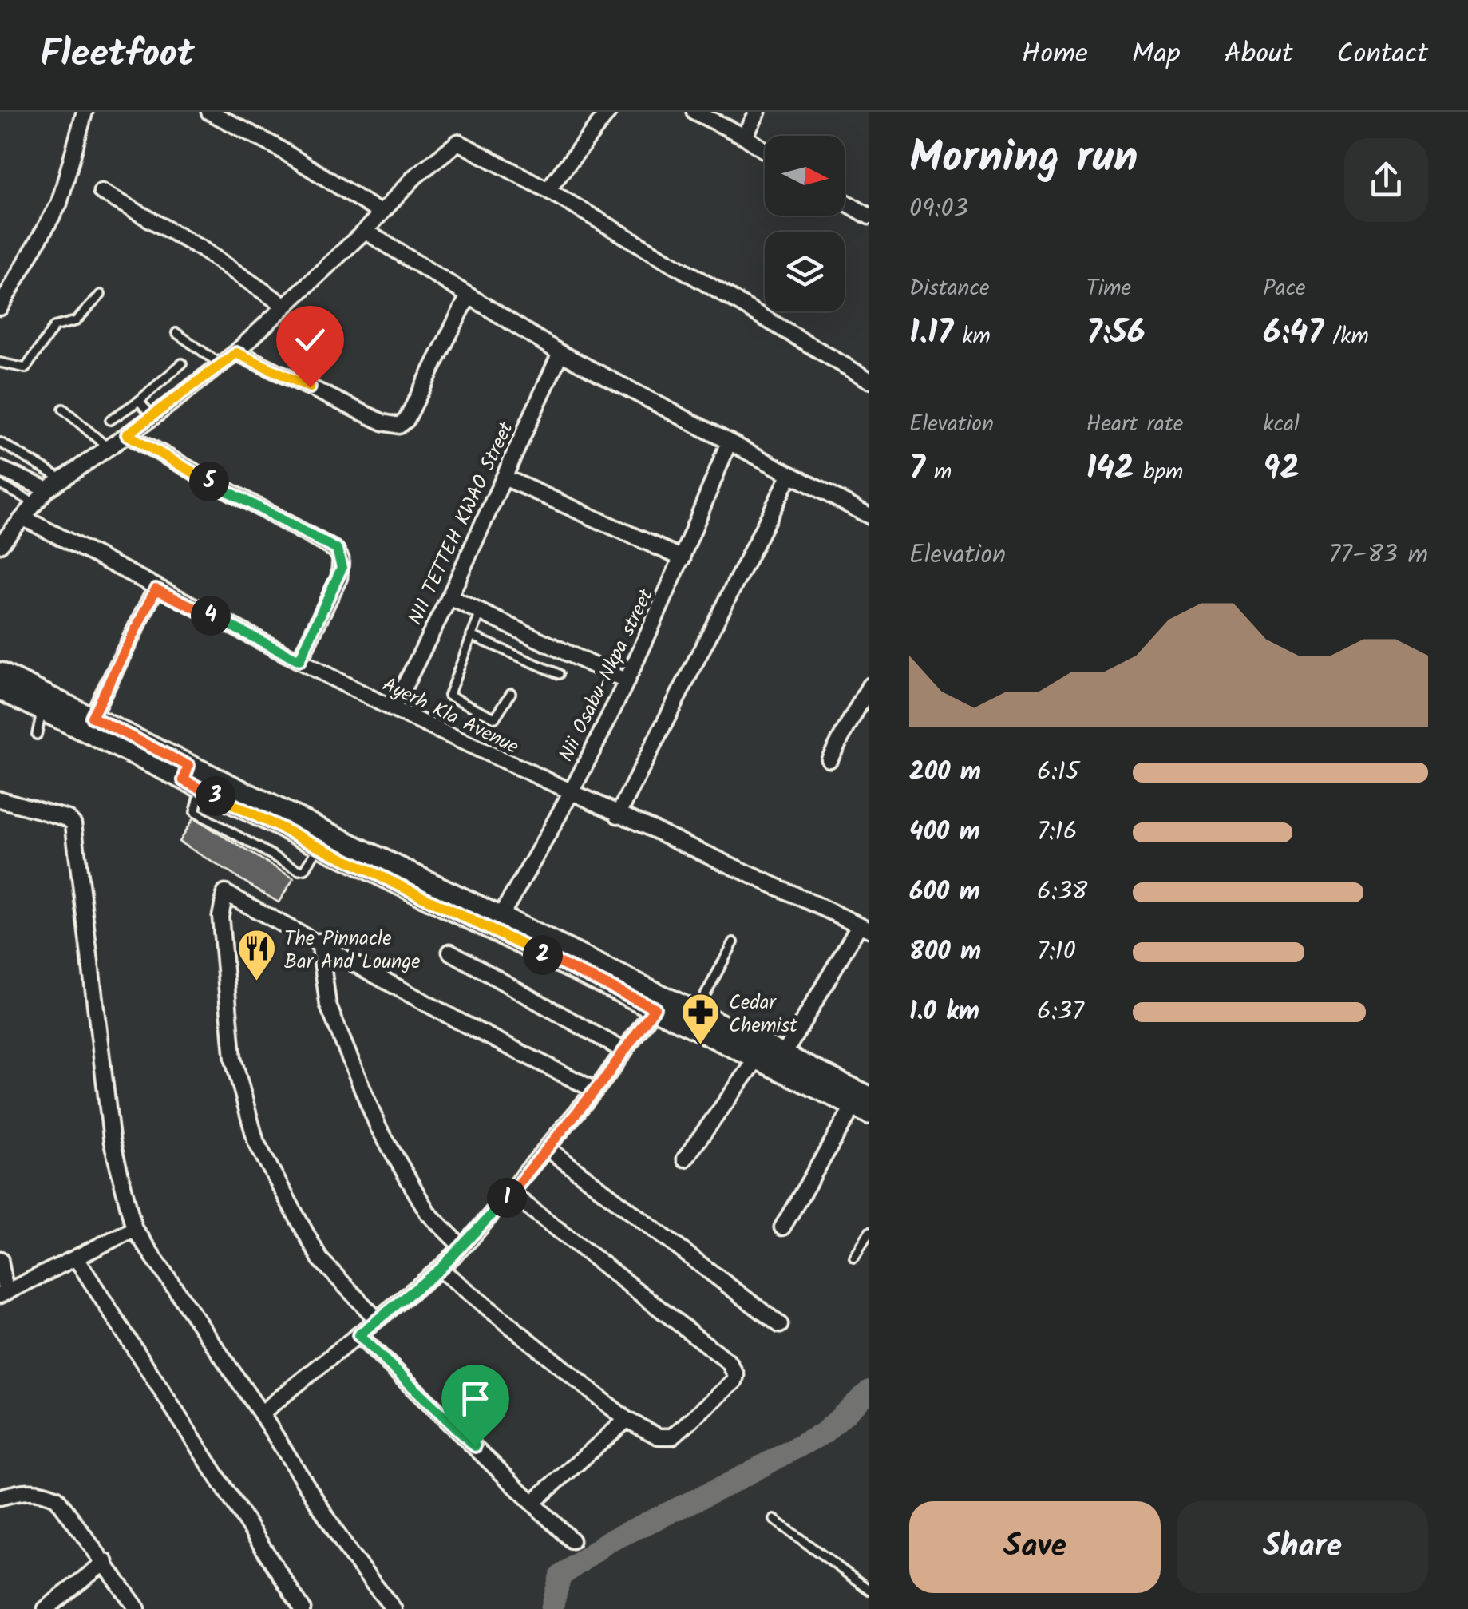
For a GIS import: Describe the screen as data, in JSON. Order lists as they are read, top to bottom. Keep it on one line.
{"streets":{"street":["NII TETTEH KWAO Street","Nii Osabu-Nkpa street","Ayerh Kla Avenue"]},"crossings":[["NII TETTEH KWAO Street","Ayerh Kla Avenue"],["Nii Osabu-Nkpa street","Ayerh Kla Avenue"]],"places":{"restaurant":["The Pinnacle Bar And Lounge"],"pharmacy":["Cedar Chemist"]},"north":"right","page":{"header":"Fleetfoot","nav":["Home","Map","About","Contact"],"heading":["Morning run","09:03"],"stats":[["Distance","1.17 km"],["Time","7:56"],["Pace","6:47 /km"],["Elevation","7 m"],["Heart rate","142 bpm"],["kcal","92"]],"pins":["5","4","3","2","1"],"chart":["Elevation","77–83 m"],"list":[{"name":"200 m","note":"6:15"},{"name":"400 m","note":"7:16"},{"name":"600 m","note":"6:38"},{"name":"800 m","note":"7:10"},{"name":"1.0 km","note":"6:37"}],"buttons":["Save","Share"]}}
